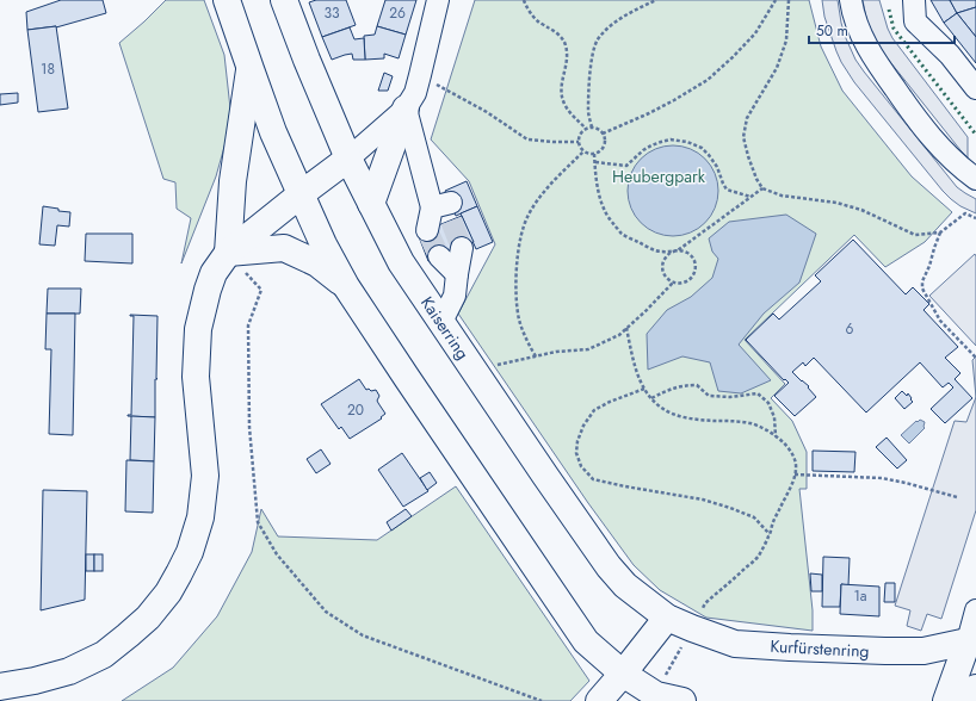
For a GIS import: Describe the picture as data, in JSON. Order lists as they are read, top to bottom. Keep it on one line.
{"streets":{"main road":["Kaiserring","Kurfürstenring"]},"crossings":[["Kaiserring","Kurfürstenring"]],"parks":["Heubergpark"],"house_numbers":["33","26","18","6","20","1a"],"scale_bar":"50 m"}
